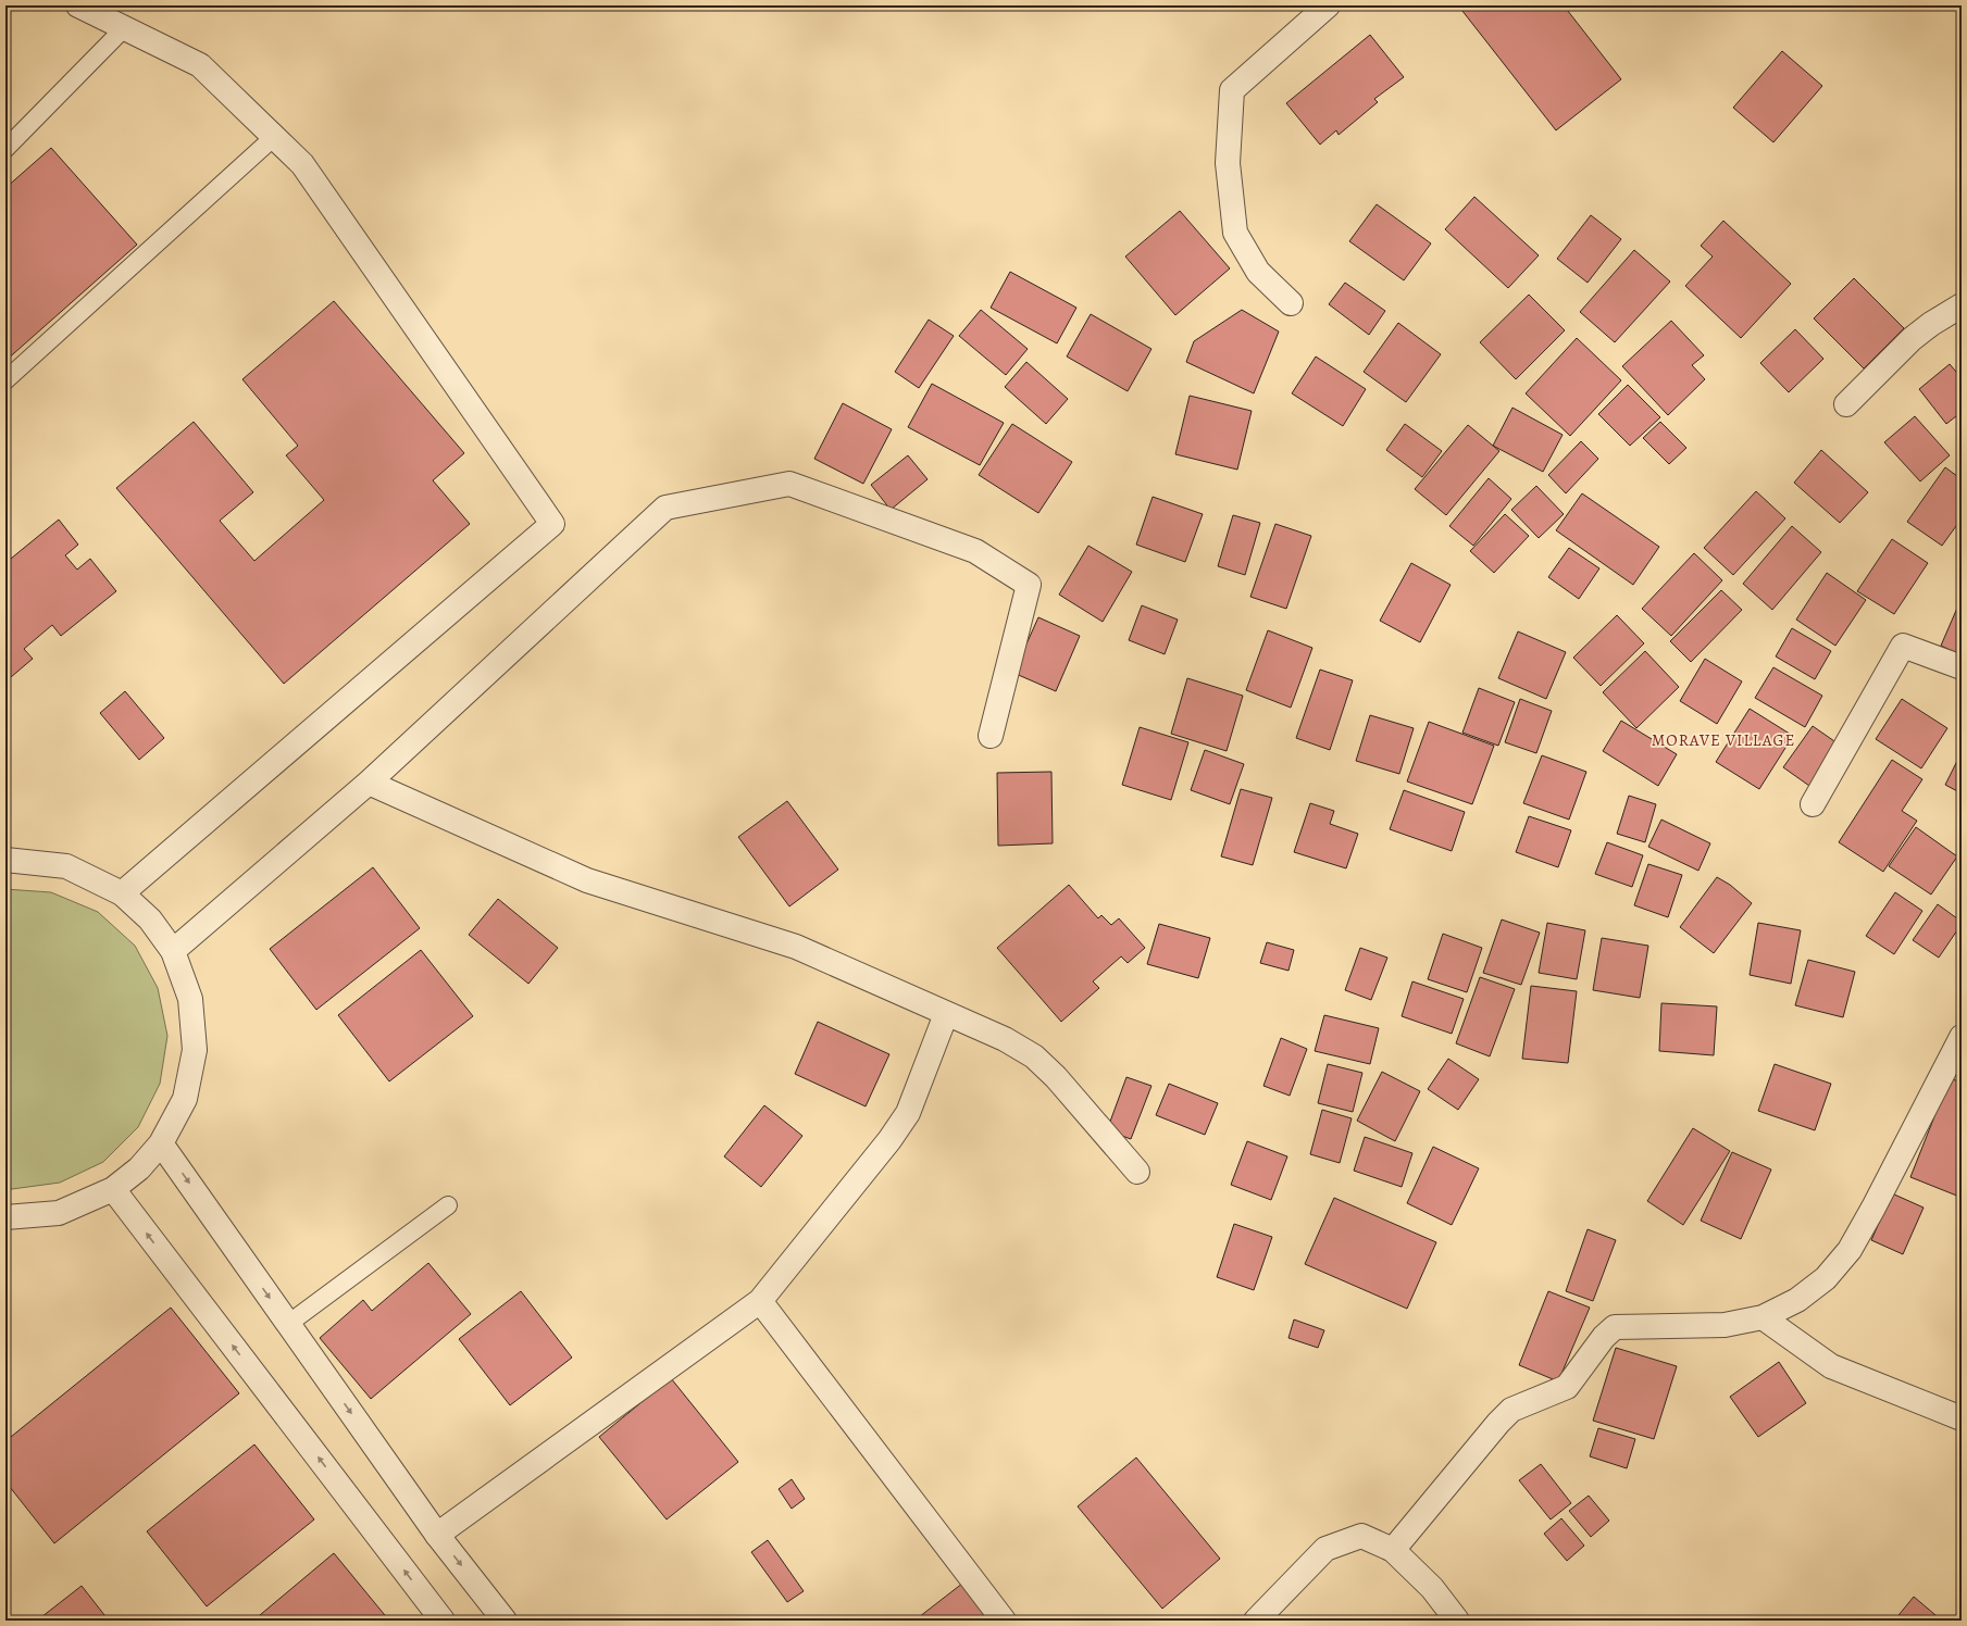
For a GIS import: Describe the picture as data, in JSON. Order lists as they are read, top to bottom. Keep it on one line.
{"districts":["MORAVE VILLAGE"]}
